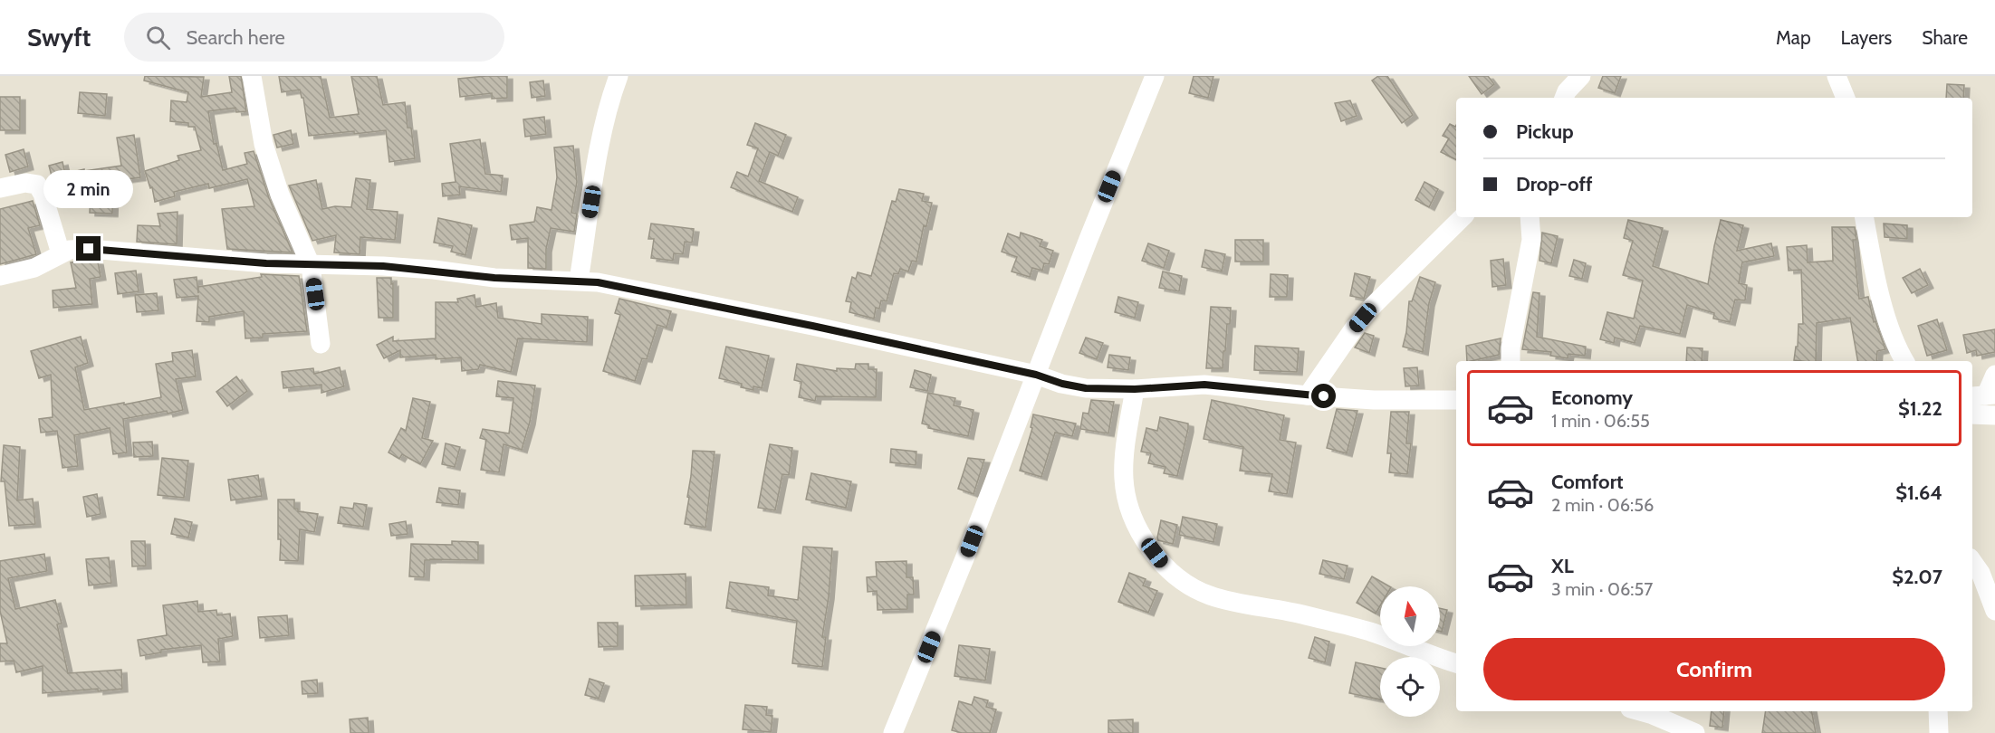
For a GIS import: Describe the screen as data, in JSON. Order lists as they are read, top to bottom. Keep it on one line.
{"north":"top","page":{"header":"Swyft","search":"Search here","nav":["Map","Layers","Share"],"banner":["Pickup","Drop-off"],"bubble":"2 min","list":[{"name":"Economy","note":"1 min · 06:55","value":"$1.22"},{"name":"Comfort","note":"2 min · 06:56","value":"$1.64"},{"name":"XL","note":"3 min · 06:57","value":"$2.07"}],"buttons":"Confirm"}}
